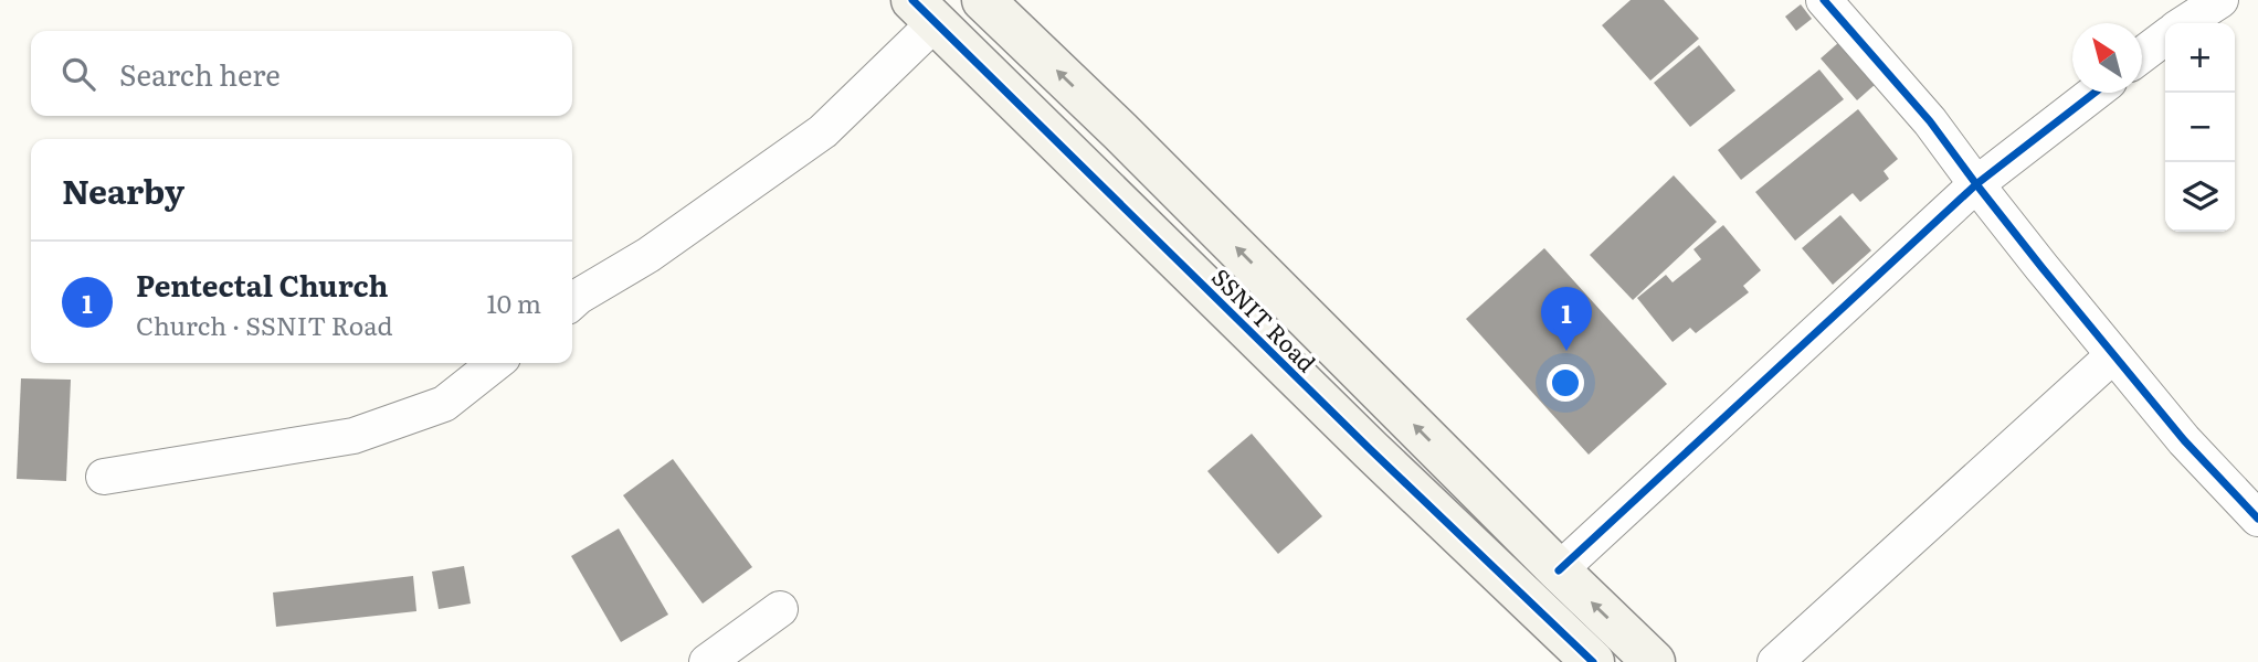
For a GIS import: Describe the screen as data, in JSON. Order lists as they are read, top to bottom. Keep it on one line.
{"streets":{"street":["SSNIT Road"]},"north":"top left","page":{"map_buttons":["+","−"],"search":"Search here","heading":"Nearby","list":[{"mark":"1","name":"Pentectal Church","note":"Church · SSNIT Road","value":"10 m"}],"pins":"1"}}
